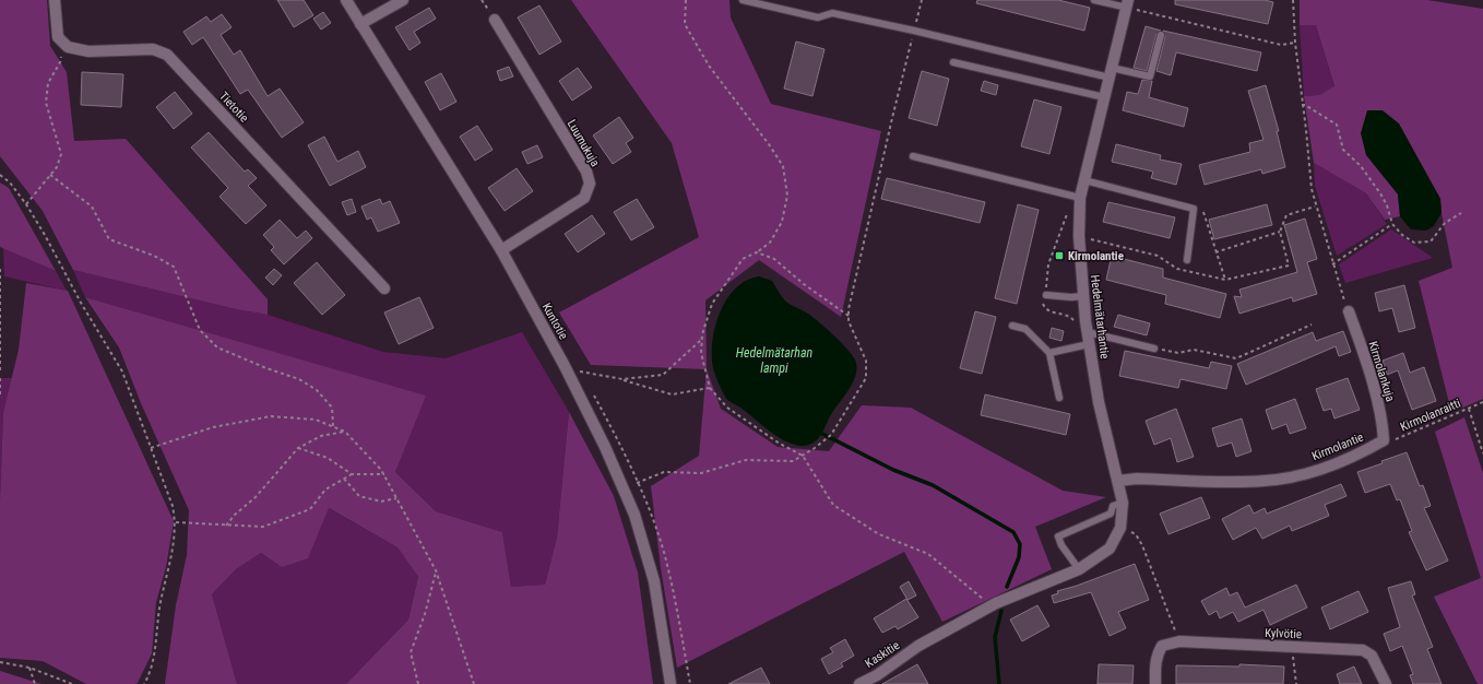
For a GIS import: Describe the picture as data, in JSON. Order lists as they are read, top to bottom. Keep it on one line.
{"streets":{"street":["Tietotie","Luumukuja","Hedelmätarhantie","Kuntotie","Kirmolankuja","Kirmolantie","Kylvötie","Kaskitie"],"path":["Kirmolanraitti"]},"crossings":[["Luumukuja","Kuntotie"],["Hedelmätarhantie","Kirmolantie"],["Hedelmätarhantie","Kaskitie"],["Kirmolankuja","Kirmolanraitti"],["Kirmolankuja","Kirmolantie"],["Kirmolanraitti","Kirmolantie"]],"water":["Hedelmätarhan lampi"],"places":{"transit":["Kirmolantie"]}}
